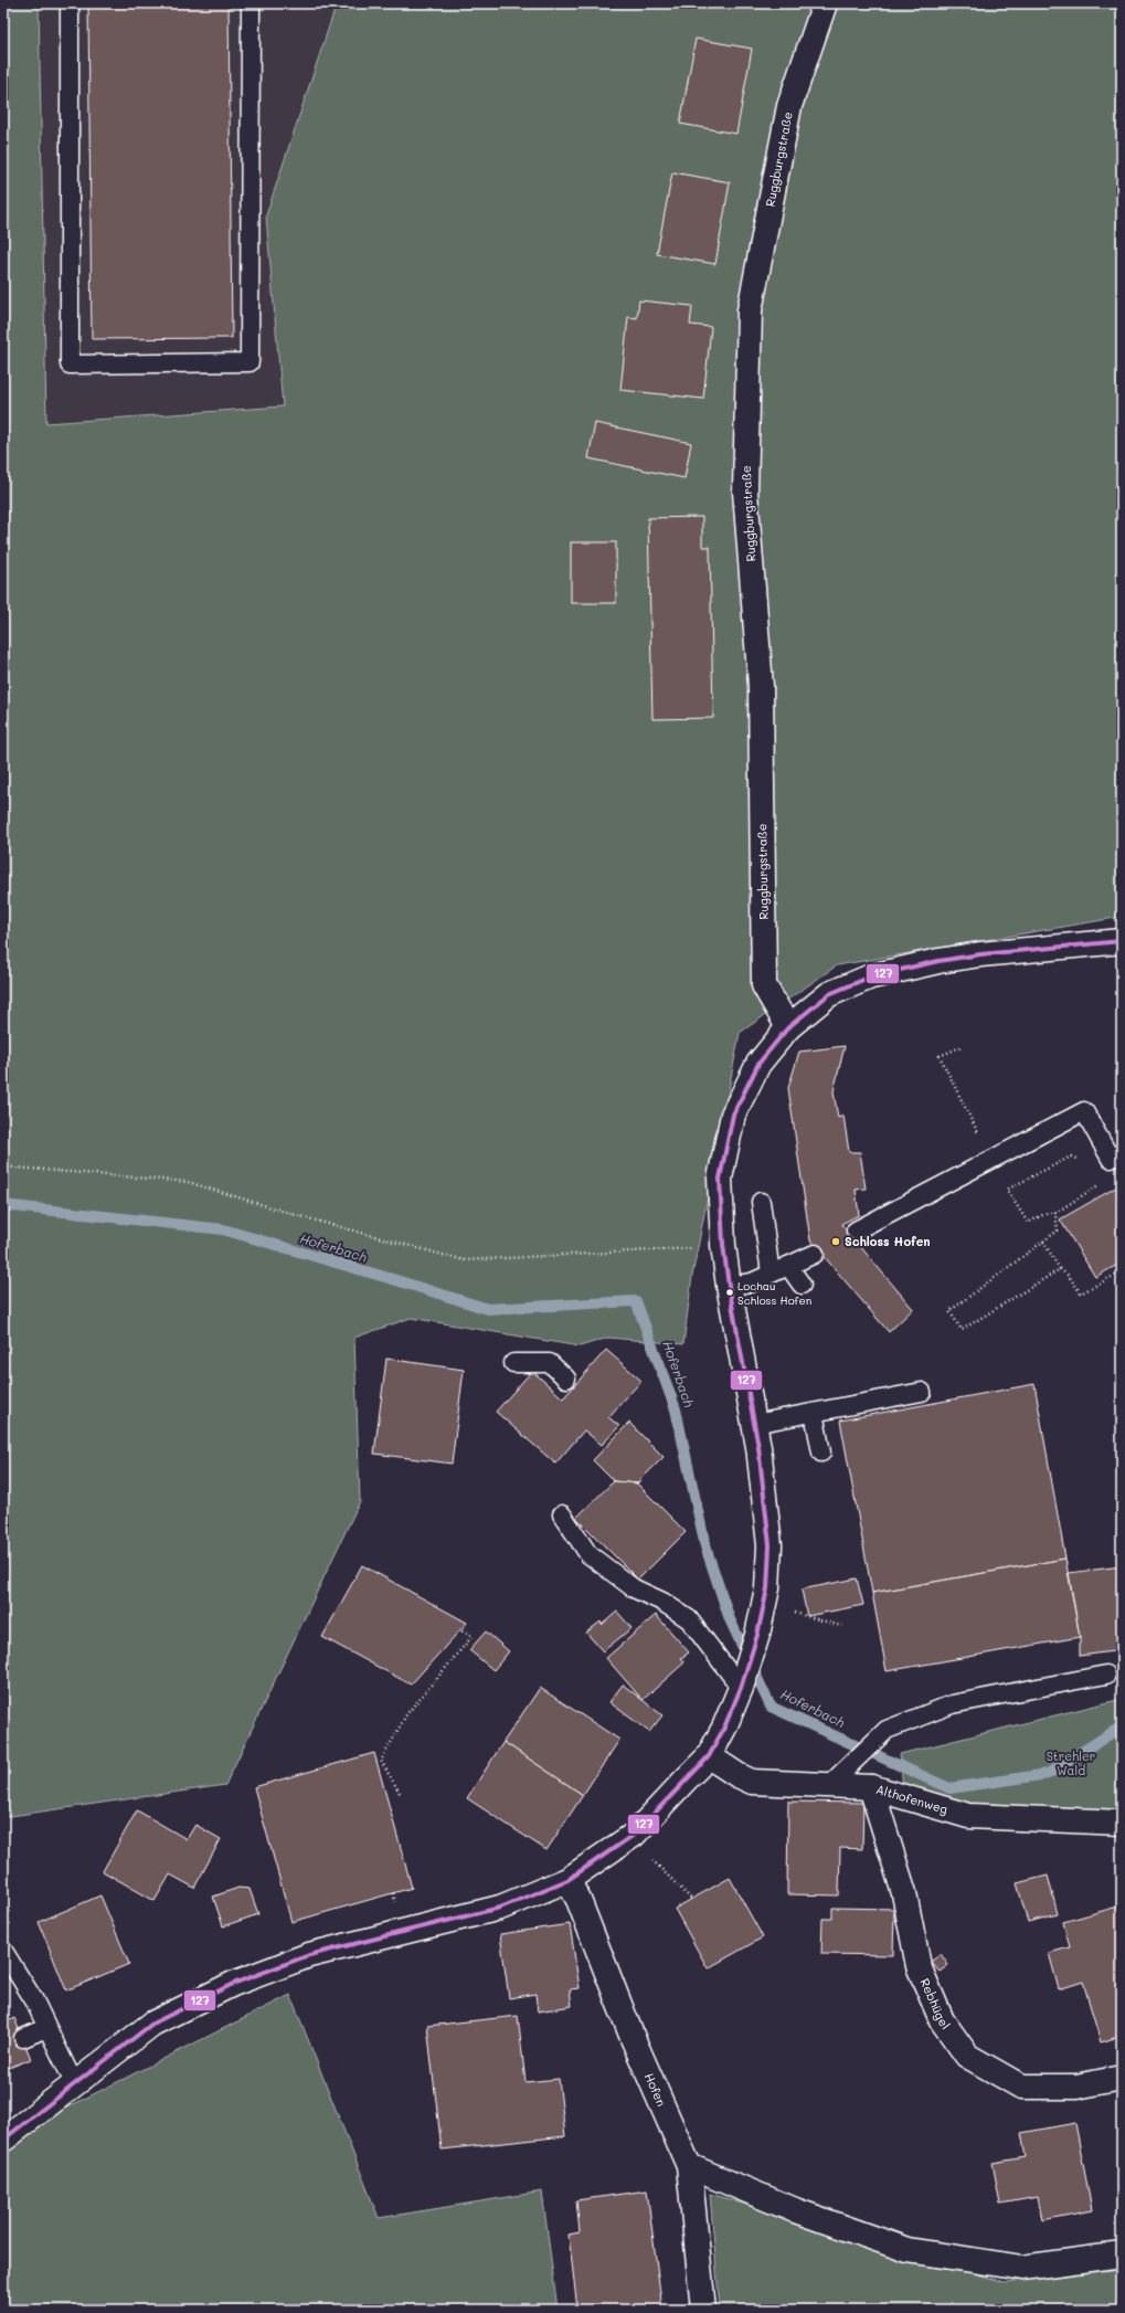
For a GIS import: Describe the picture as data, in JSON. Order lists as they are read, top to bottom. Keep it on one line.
{"streets":{"street":["Ruggburgstraße","Althofenweg","Rebhügel","Hofen"]},"crossings":[["Althofenweg","Rebhügel"]],"water":["Hoferbach"],"parks":["Strehler Wald"],"places":["Schloss Hofen","Lochau Schloss Hofen"],"lines":["transit line 127"]}
